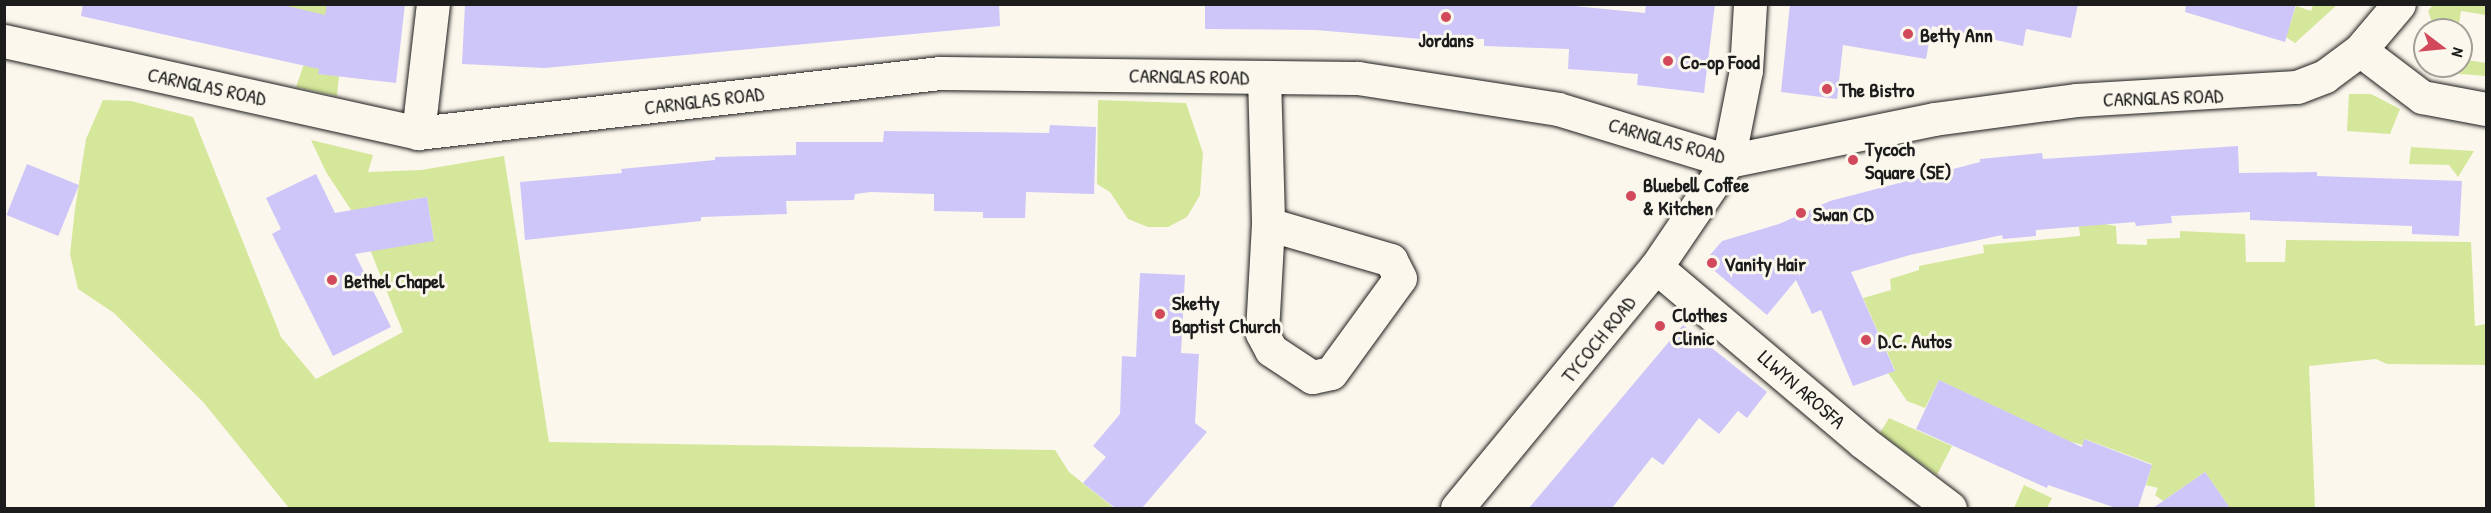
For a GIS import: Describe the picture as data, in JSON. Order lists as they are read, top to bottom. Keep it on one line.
{"streets":{"street":["CARNGLAS ROAD","TYCOCH ROAD","LLWYN AROSFA"]},"crossings":[["CARNGLAS ROAD","TYCOCH ROAD"],["TYCOCH ROAD","LLWYN AROSFA"]],"places":["Jordans","Betty Ann","Co-op Food","The Bistro","Tycoch Square (SE)","Bluebell Coffee & Kitchen","Swan CD","Vanity Hair","Bethel Chapel","Sketty Baptist Church","Clothes Clinic","D.C. Autos"],"north":"right"}
